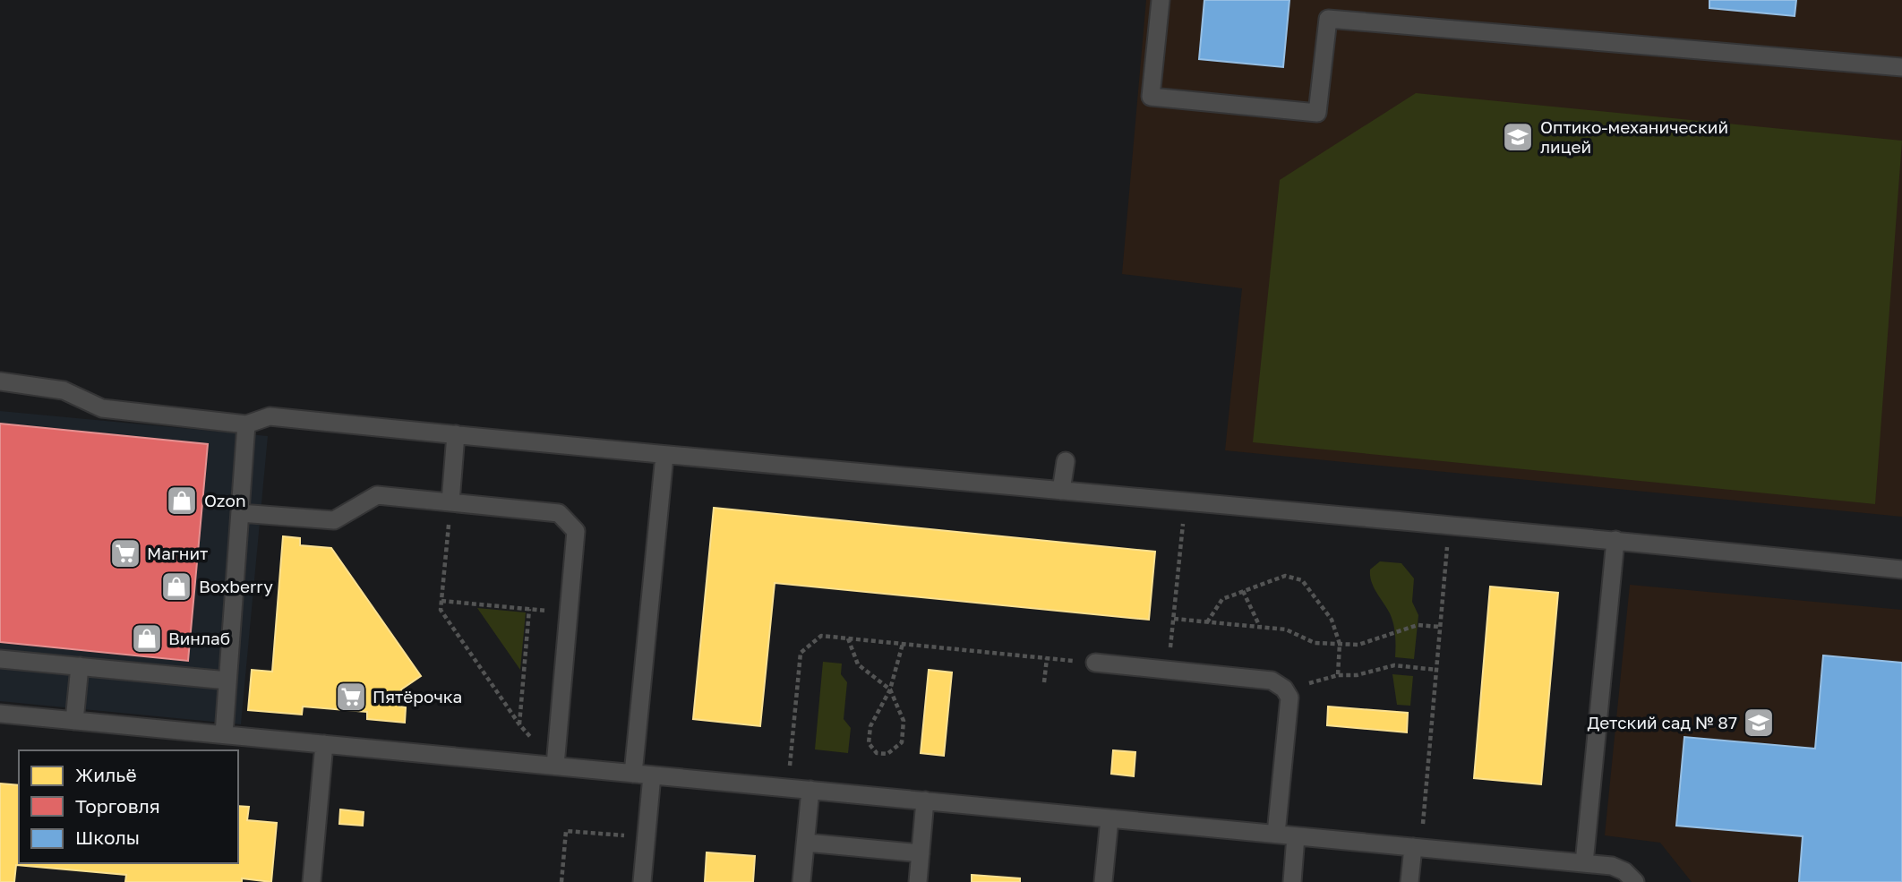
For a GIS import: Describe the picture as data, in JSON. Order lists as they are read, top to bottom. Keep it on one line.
{"places":{"school or university":["Оптико-механический лицей","Детский сад № 87"],"shop":["Ozon","Boxberry","Винлаб"],"supermarket":["Магнит","Пятёрочка"]},"legend":["Жильё","Торговля","Школы"]}
